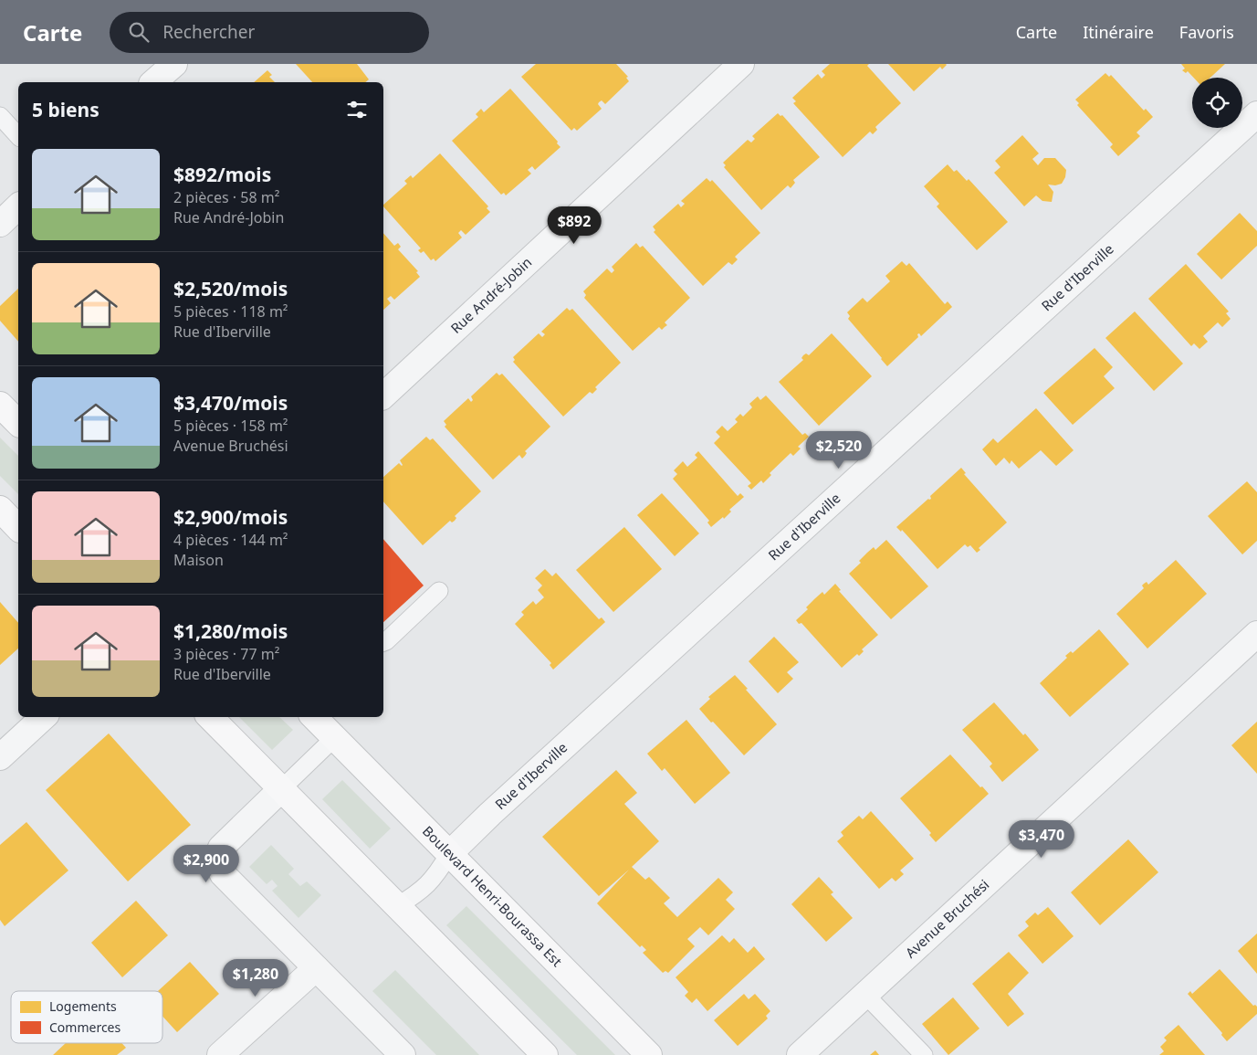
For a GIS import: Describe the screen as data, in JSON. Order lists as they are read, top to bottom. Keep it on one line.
{"streets":{"main road":["Boulevard Henri-Bourassa Est"],"street":["Rue d'Iberville","Rue André-Jobin","Avenue Bruchési"]},"crossings":[["Rue d'Iberville","Boulevard Henri-Bourassa Est"]],"legend":["Logements","Commerces"],"page":{"header":"Carte","search":"Rechercher","nav":["Carte","Itinéraire","Favoris"],"heading":"5 biens","list":[{"name":"$892/mois","note":"2 pièces · 58 m² · Rue André-Jobin"},{"name":"$2,520/mois","note":"5 pièces · 118 m² · Rue d'Iberville"},{"name":"$3,470/mois","note":"5 pièces · 158 m² · Avenue Bruchési"},{"name":"$2,900/mois","note":"4 pièces · 144 m² · Maison"},{"name":"$1,280/mois","note":"3 pièces · 77 m² · Rue d'Iberville"}],"price":["$892","$2,520","$3,470","$2,900","$1,280"]}}
